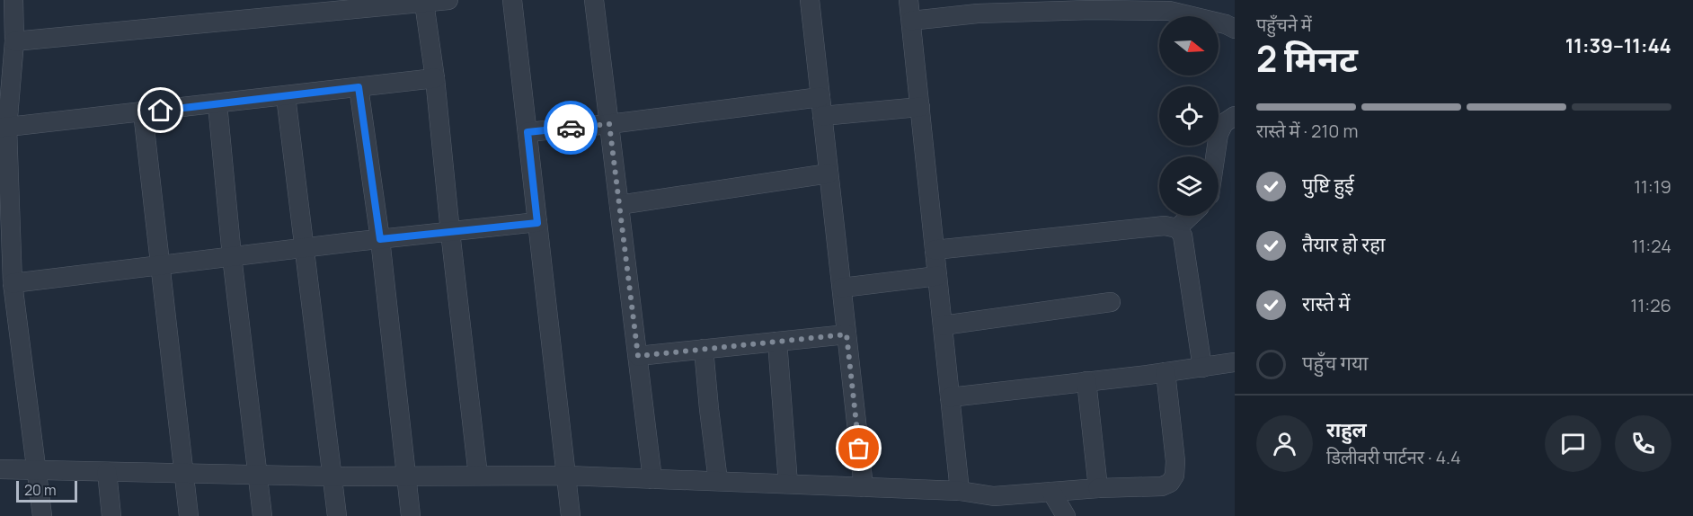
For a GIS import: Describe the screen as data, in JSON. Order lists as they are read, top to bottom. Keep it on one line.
{"scale_bar":"20 m","north":"right","page":{"heading":["2 मिनट","पहुँचने में","11:39–11:44"],"panel":["राहुल","डिलीवरी पार्टनर · 4.4"],"bar":"रास्ते में · 210 m","list":[["पुष्टि हुई","11:19"],["तैयार हो रहा","11:24"],["रास्ते में","11:26"],"पहुँच गया"],"scale":"20 m"}}
